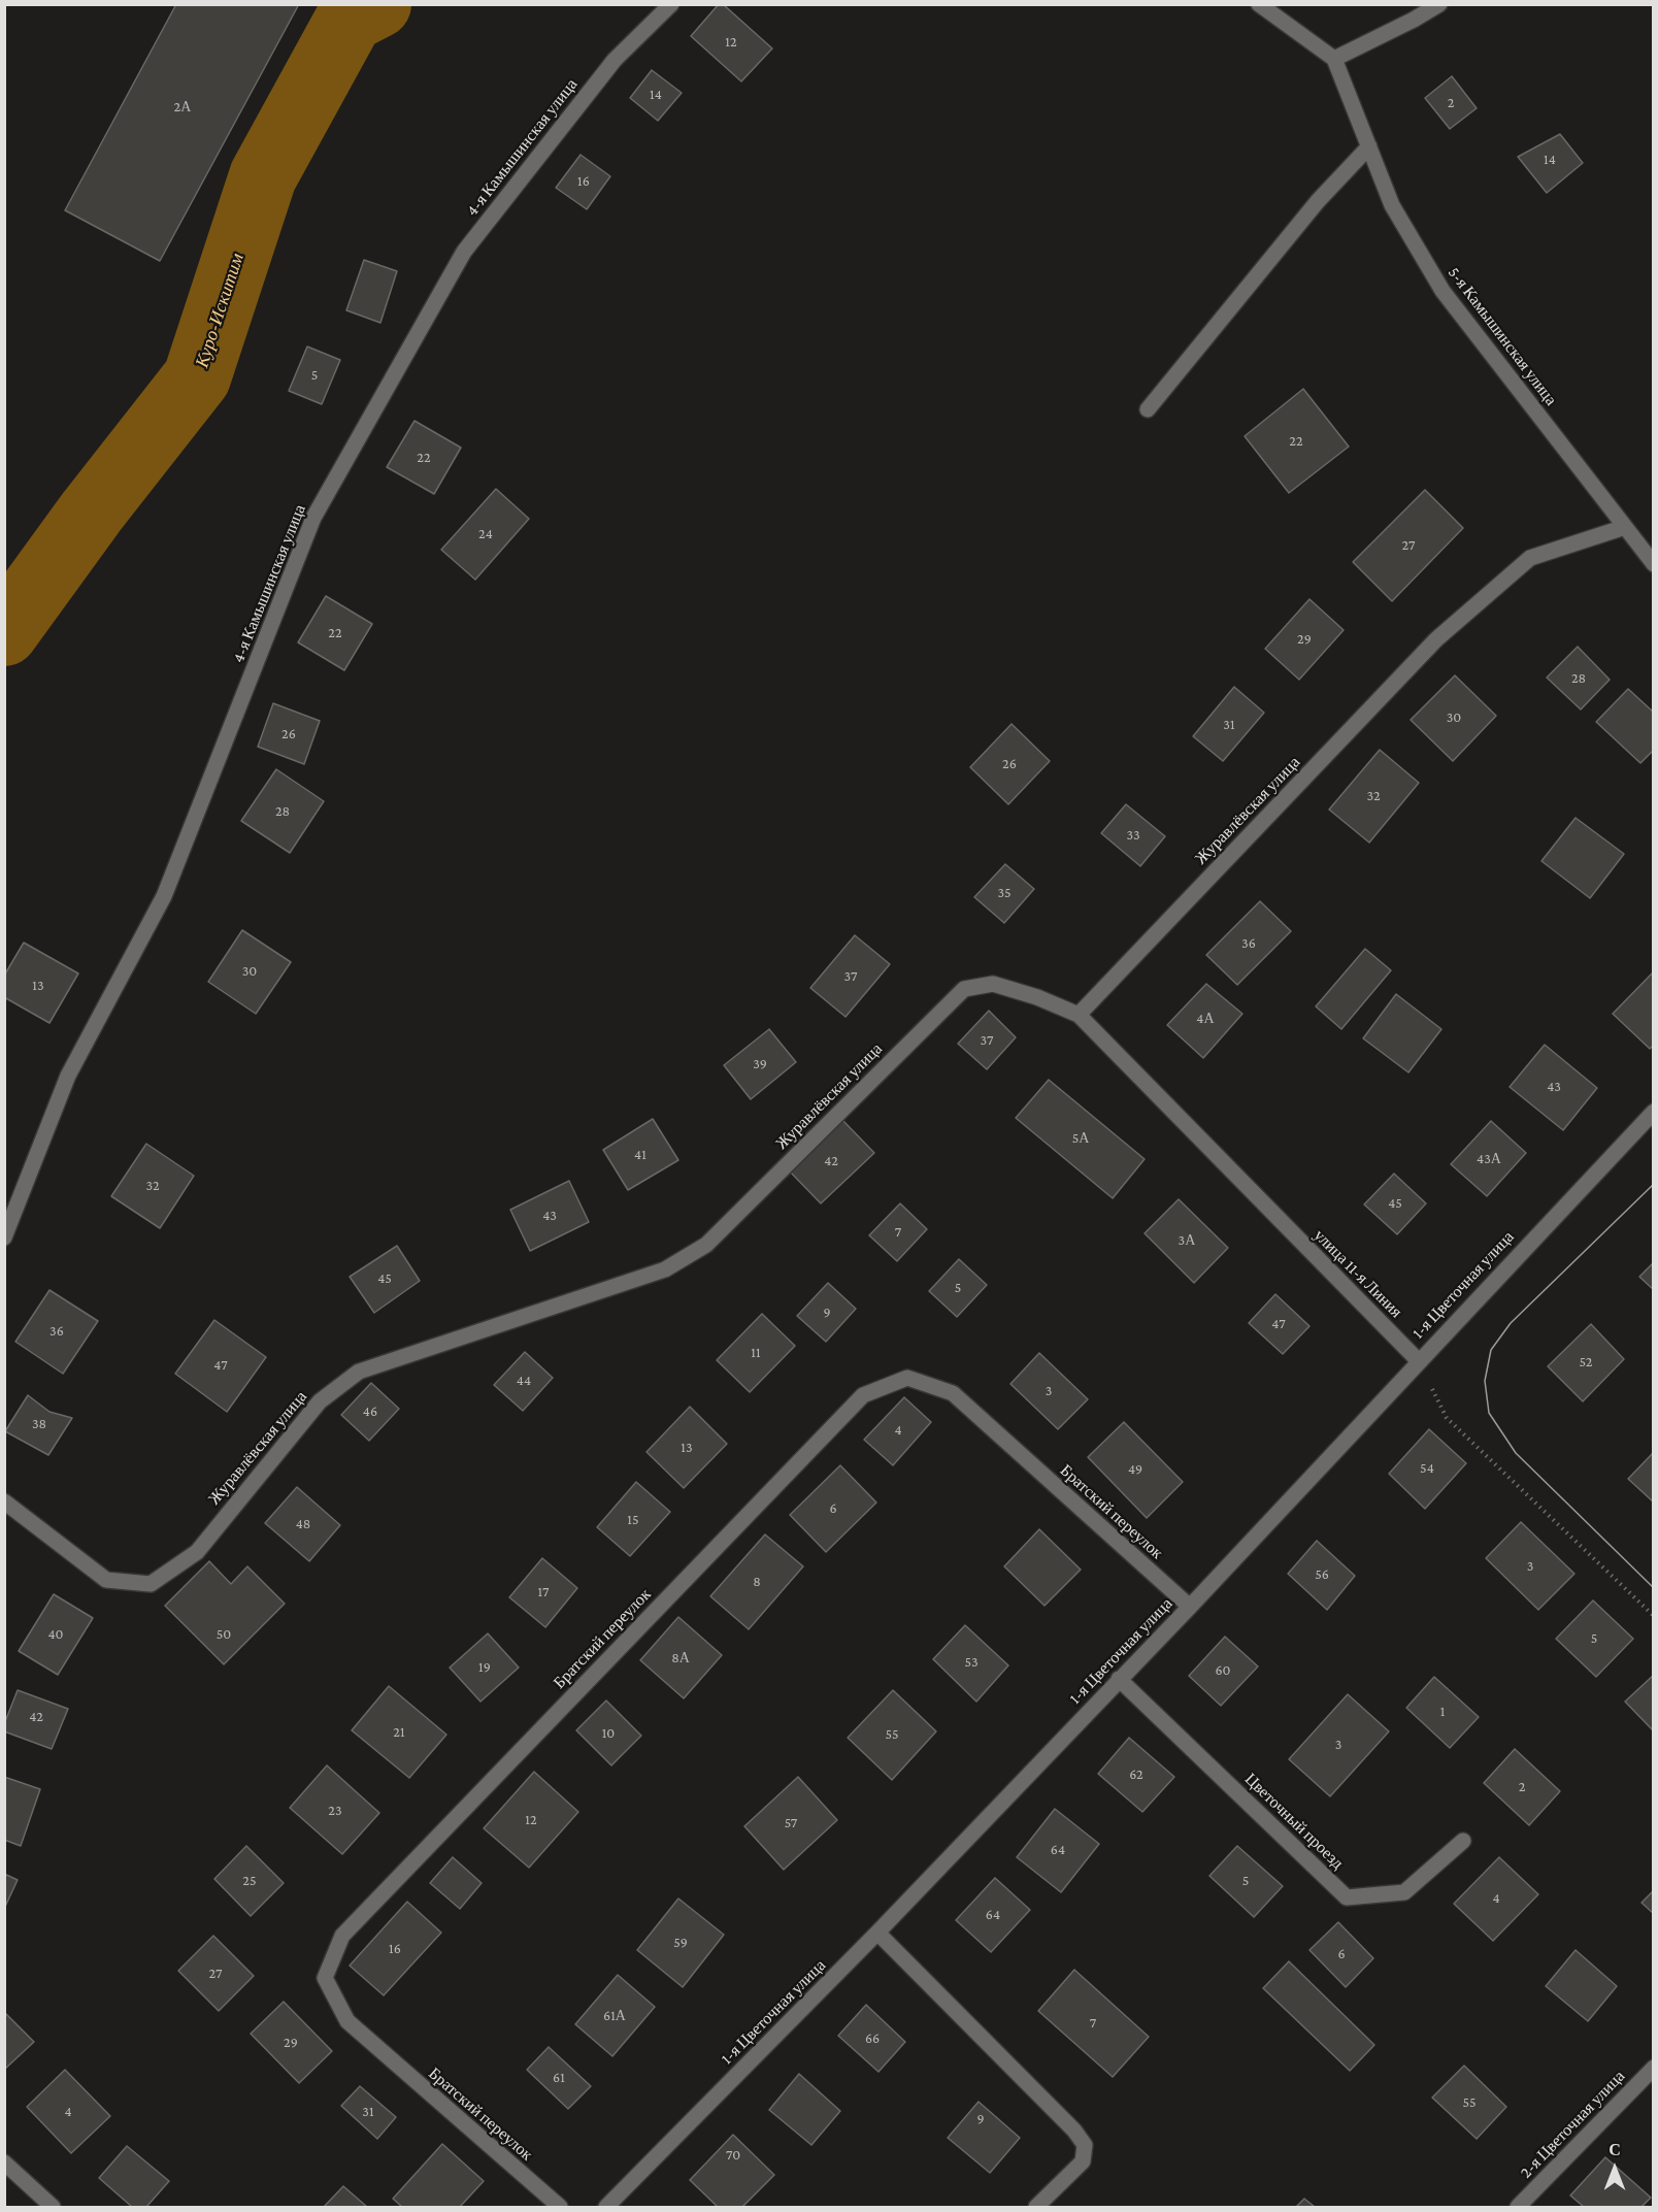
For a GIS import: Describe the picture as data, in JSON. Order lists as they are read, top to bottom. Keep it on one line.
{"streets":{"lane":["4-я Камышинская улица","5-я Камышинская улица","Журавлёвская улица","улица 11-я Линия","1-я Цветочная улица","Братский переулок","Цветочный проезд","2-я Цветочная улица"]},"crossings":[["5-я Камышинская улица","Журавлёвская улица"],["Журавлёвская улица","улица 11-я Линия"],["улица 11-я Линия","1-я Цветочная улица"],["1-я Цветочная улица","Братский переулок"],["1-я Цветочная улица","Цветочный проезд"]],"water":["Куро-Искитим"],"house_numbers":["12","14","2","2А","14","16","5","22","22","24","27","22","29","28","30","31","26","26","32","28","33","35","36","30","37","13","4А","37","39","43","5А","41","43А","42","32","45","43","7","3А","45","5","9","47","36","11","52","47","44","3","46","38","4","13","54","49","6","15","48","3","56","8","17","40","50","5","8А","53","19","60","1","42","21","10","55","3","62","2","23","12","57","64","25","5","4","64","59","16","6","27","61А","7","66","29","61","55","4","31","9","70"],"north":"top"}
